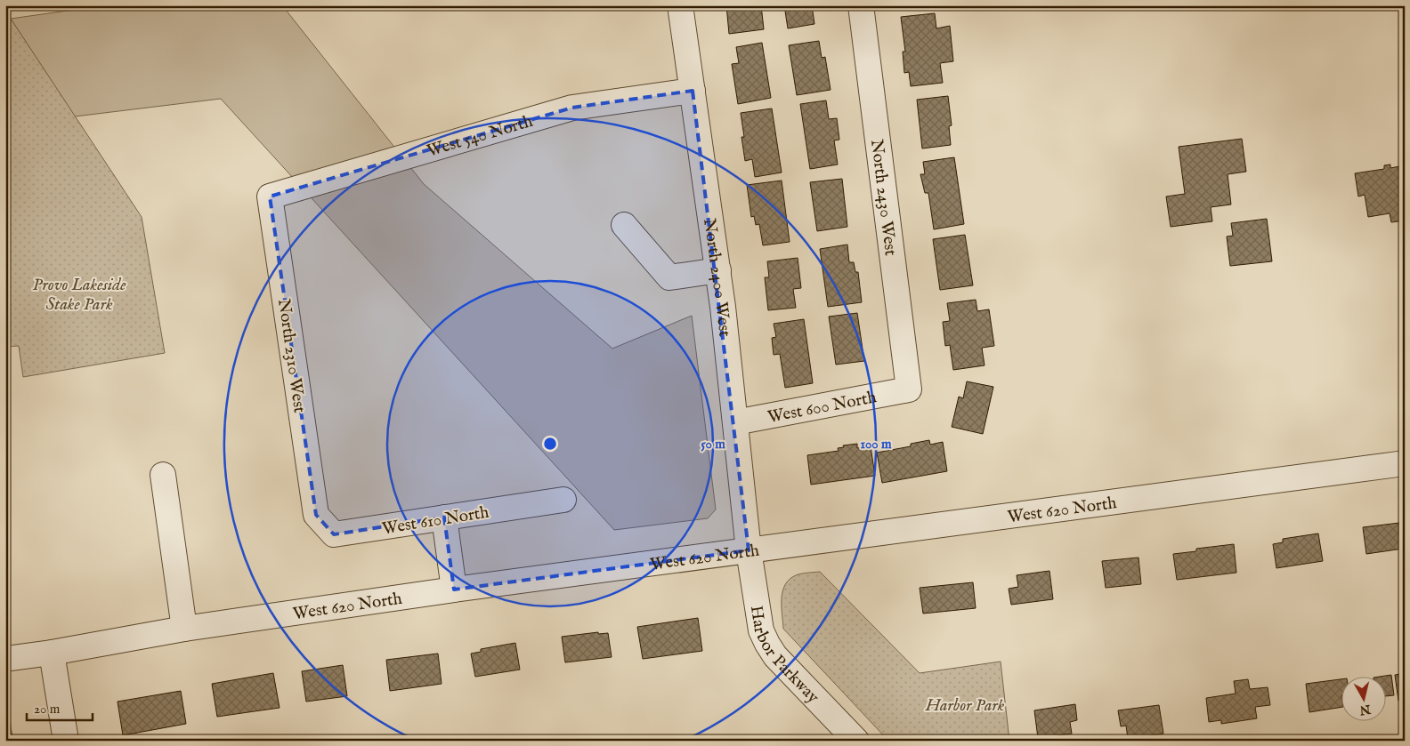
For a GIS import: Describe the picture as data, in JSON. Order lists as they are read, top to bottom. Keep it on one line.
{"streets":{"street":["West 540 North","North 2430 West","North 2400 West","North 2310 West","West 600 North","West 620 North","West 610 North","Harbor Parkway"]},"crossings":[["West 540 North","North 2400 West"],["West 540 North","North 2310 West"],["North 2430 West","West 600 North"],["North 2400 West","West 600 North"],["North 2400 West","West 620 North"],["North 2400 West","Harbor Parkway"],["North 2310 West","West 610 North"],["West 620 North","Harbor Parkway"]],"parks":["Provo Lakeside Stake Park","Harbor Park"],"scale_bar":"20 m","north":"bottom","rings":["50 m","100 m"]}
